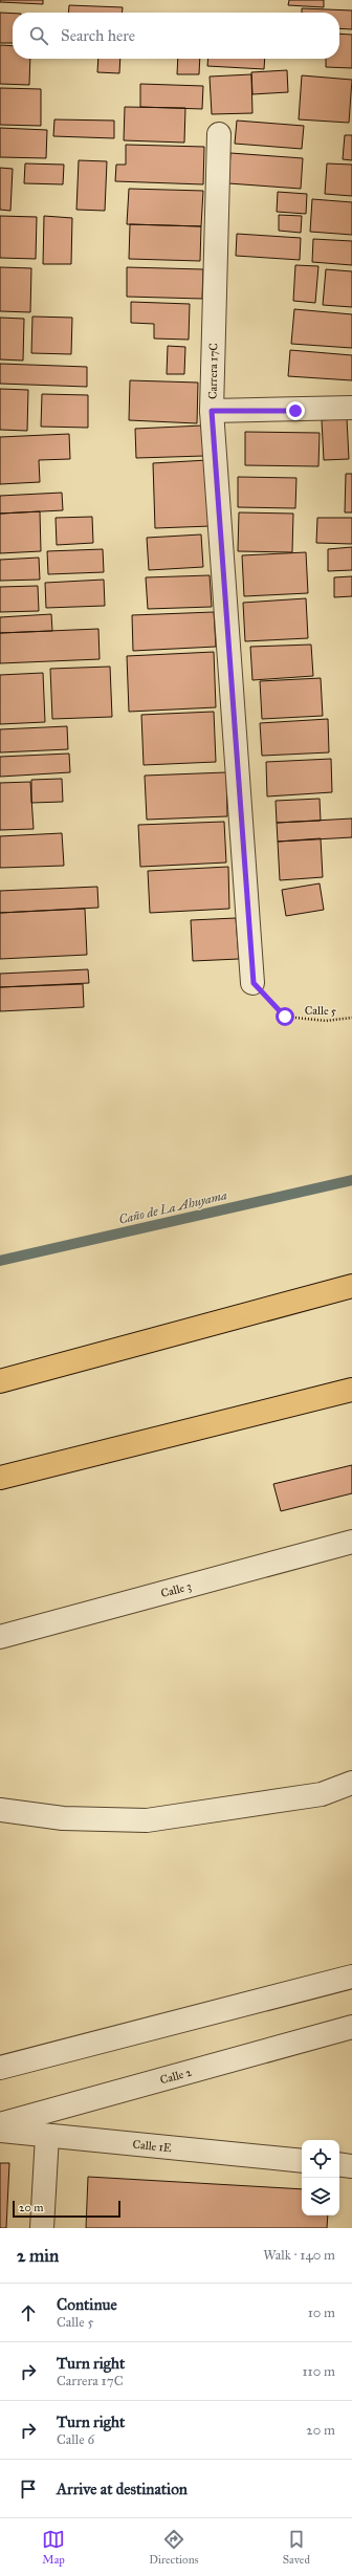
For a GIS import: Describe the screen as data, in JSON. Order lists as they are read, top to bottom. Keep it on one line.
{"streets":{"street":["Carrera 17C","Calle 3","Calle 2","Calle 1E"],"path":["Calle 5"]},"crossings":[["Carrera 17C","Calle 5"]],"water":["Caño de La Ahuyama"],"scale_bar":"20 m","page":{"search":"Search here","scale":"20 m","heading":["2 min","Walk · 140 m"],"list":[["Continue","Calle 5","10 m"],["Turn right","Carrera 17C","110 m"],["Turn right","Calle 6","20 m"],"Arrive at destination"],"nav":["Map","Directions","Saved"]}}
